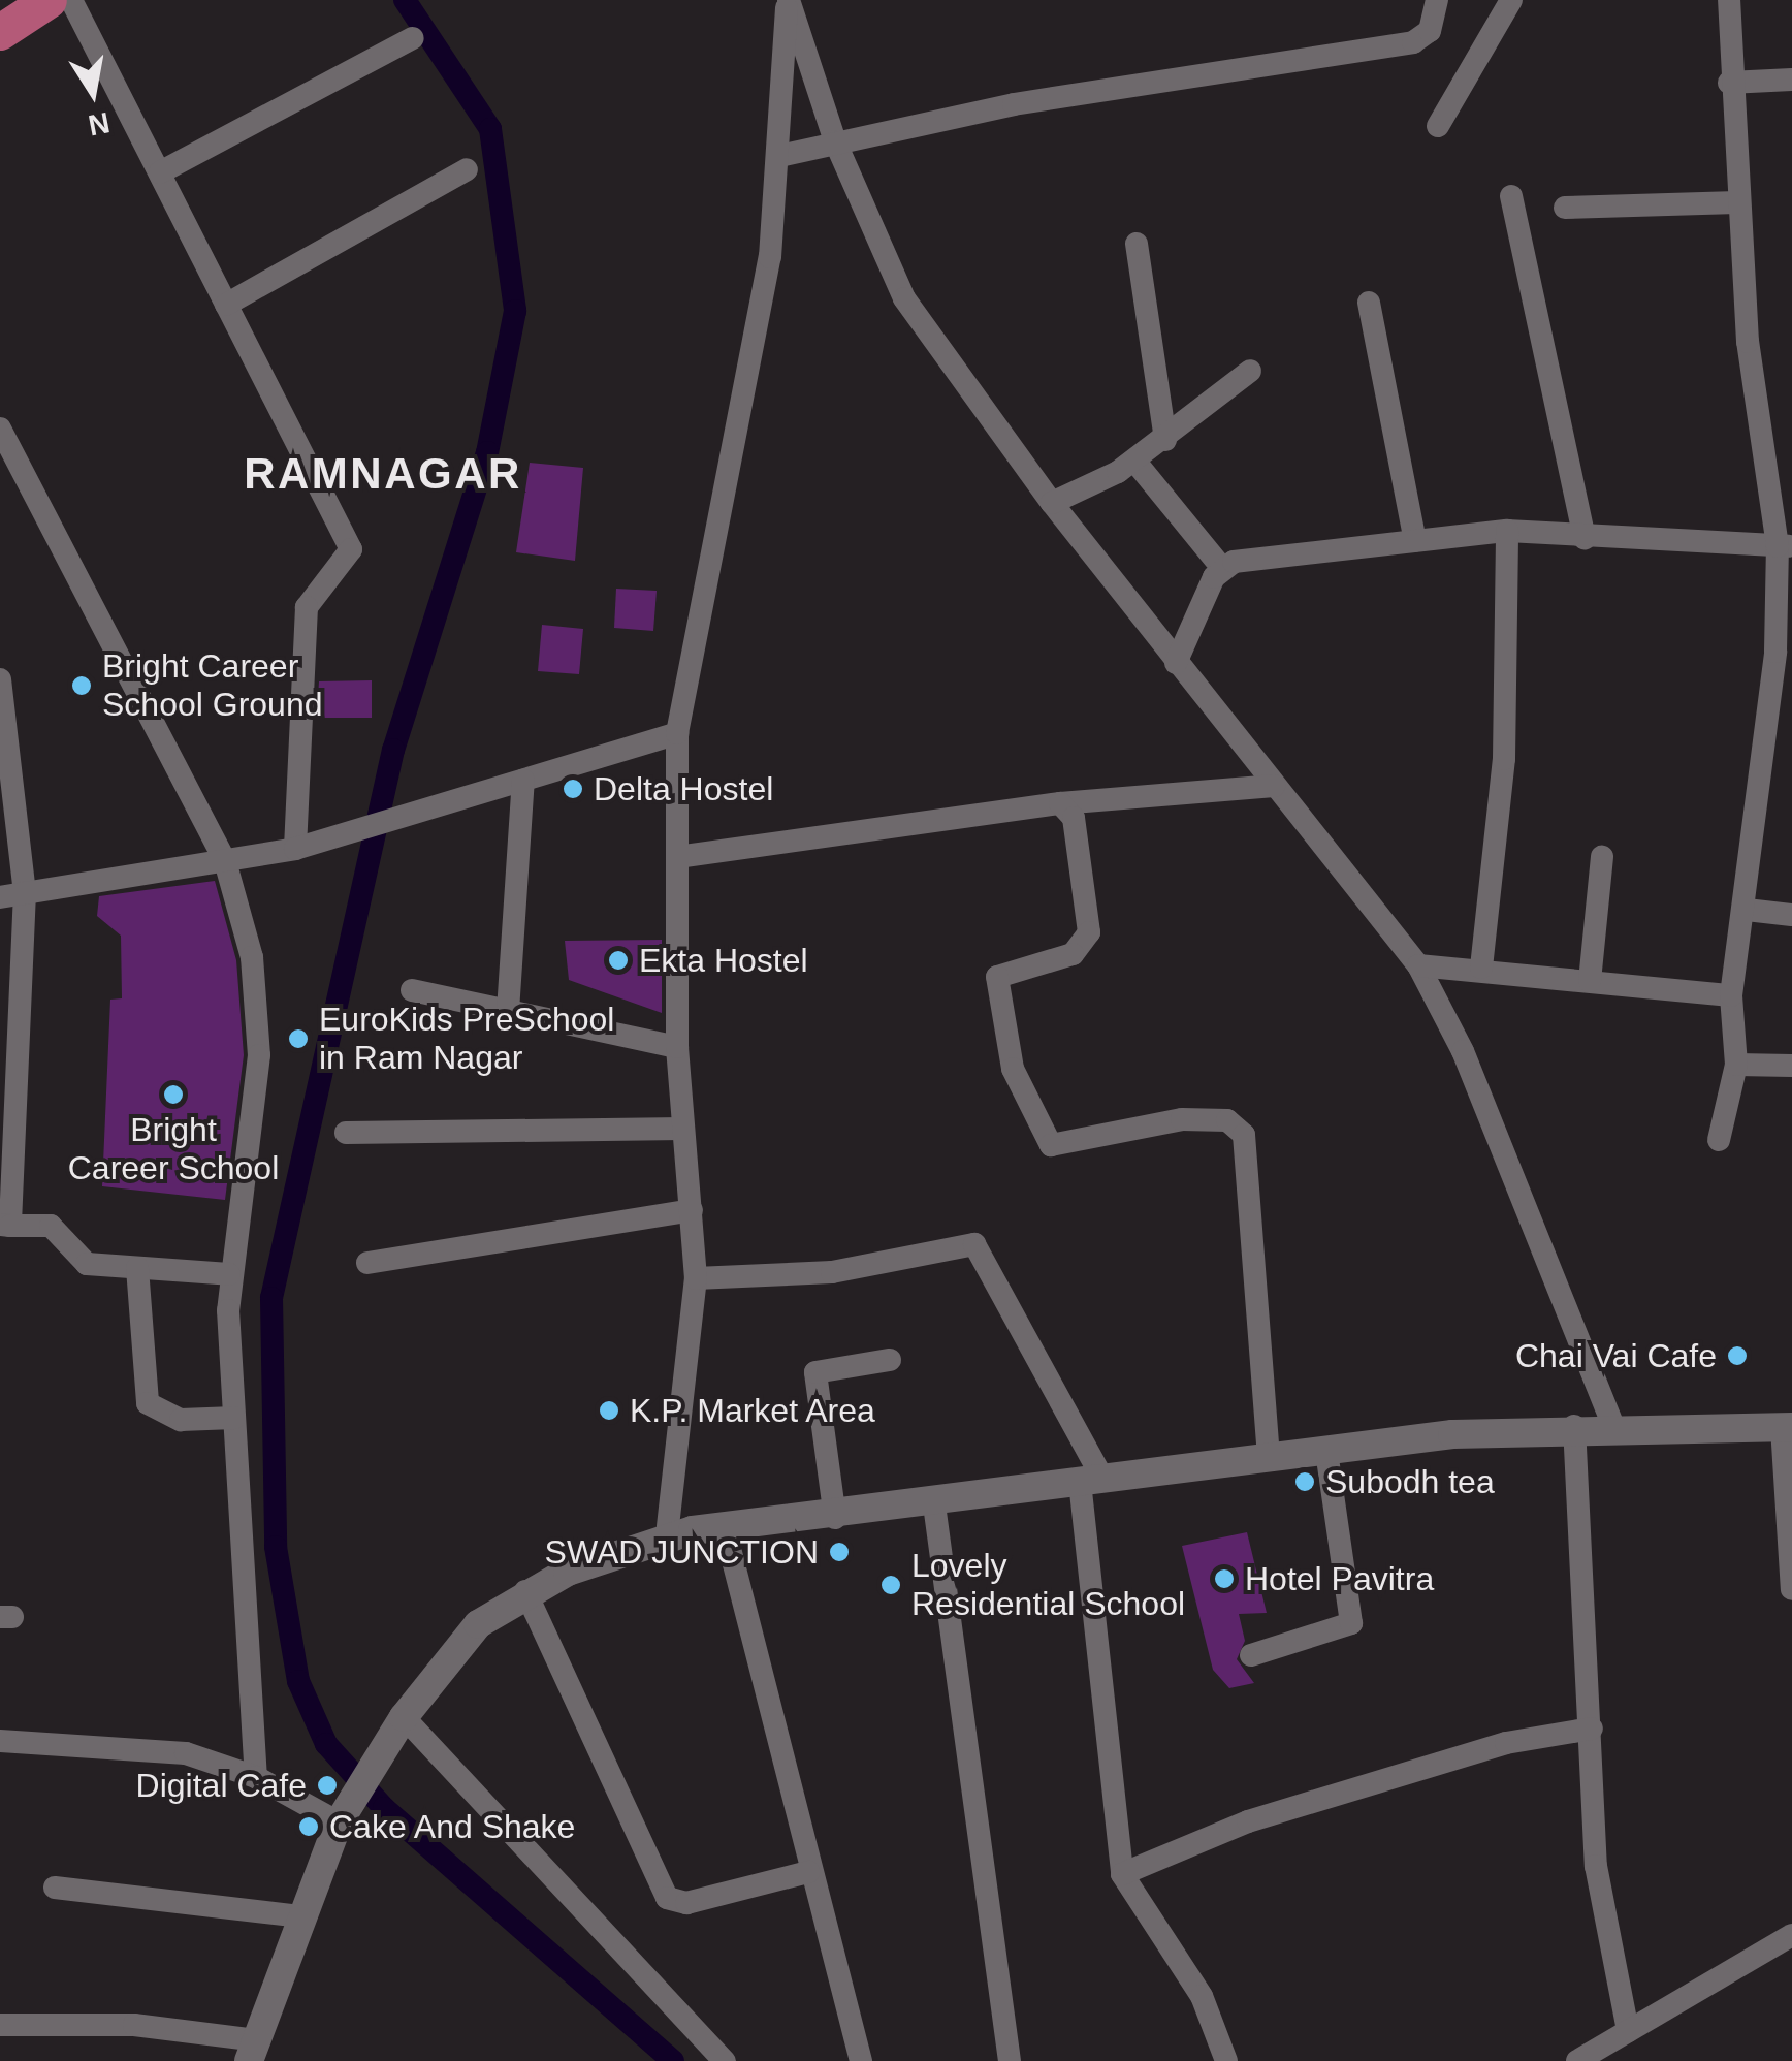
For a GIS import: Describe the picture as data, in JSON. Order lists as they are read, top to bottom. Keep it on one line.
{"districts":["RAMNAGAR"],"places":["Bright Career School Ground","Delta Hostel","Ekta Hostel","EuroKids PreSchool in Ram Nagar","Bright Career School","Chai Vai Cafe","K.P. Market Area","Subodh tea","SWAD JUNCTION","Hotel Pavitra","Lovely Residential School","Digital Cafe","Cake And Shake"],"north":"bottom"}
